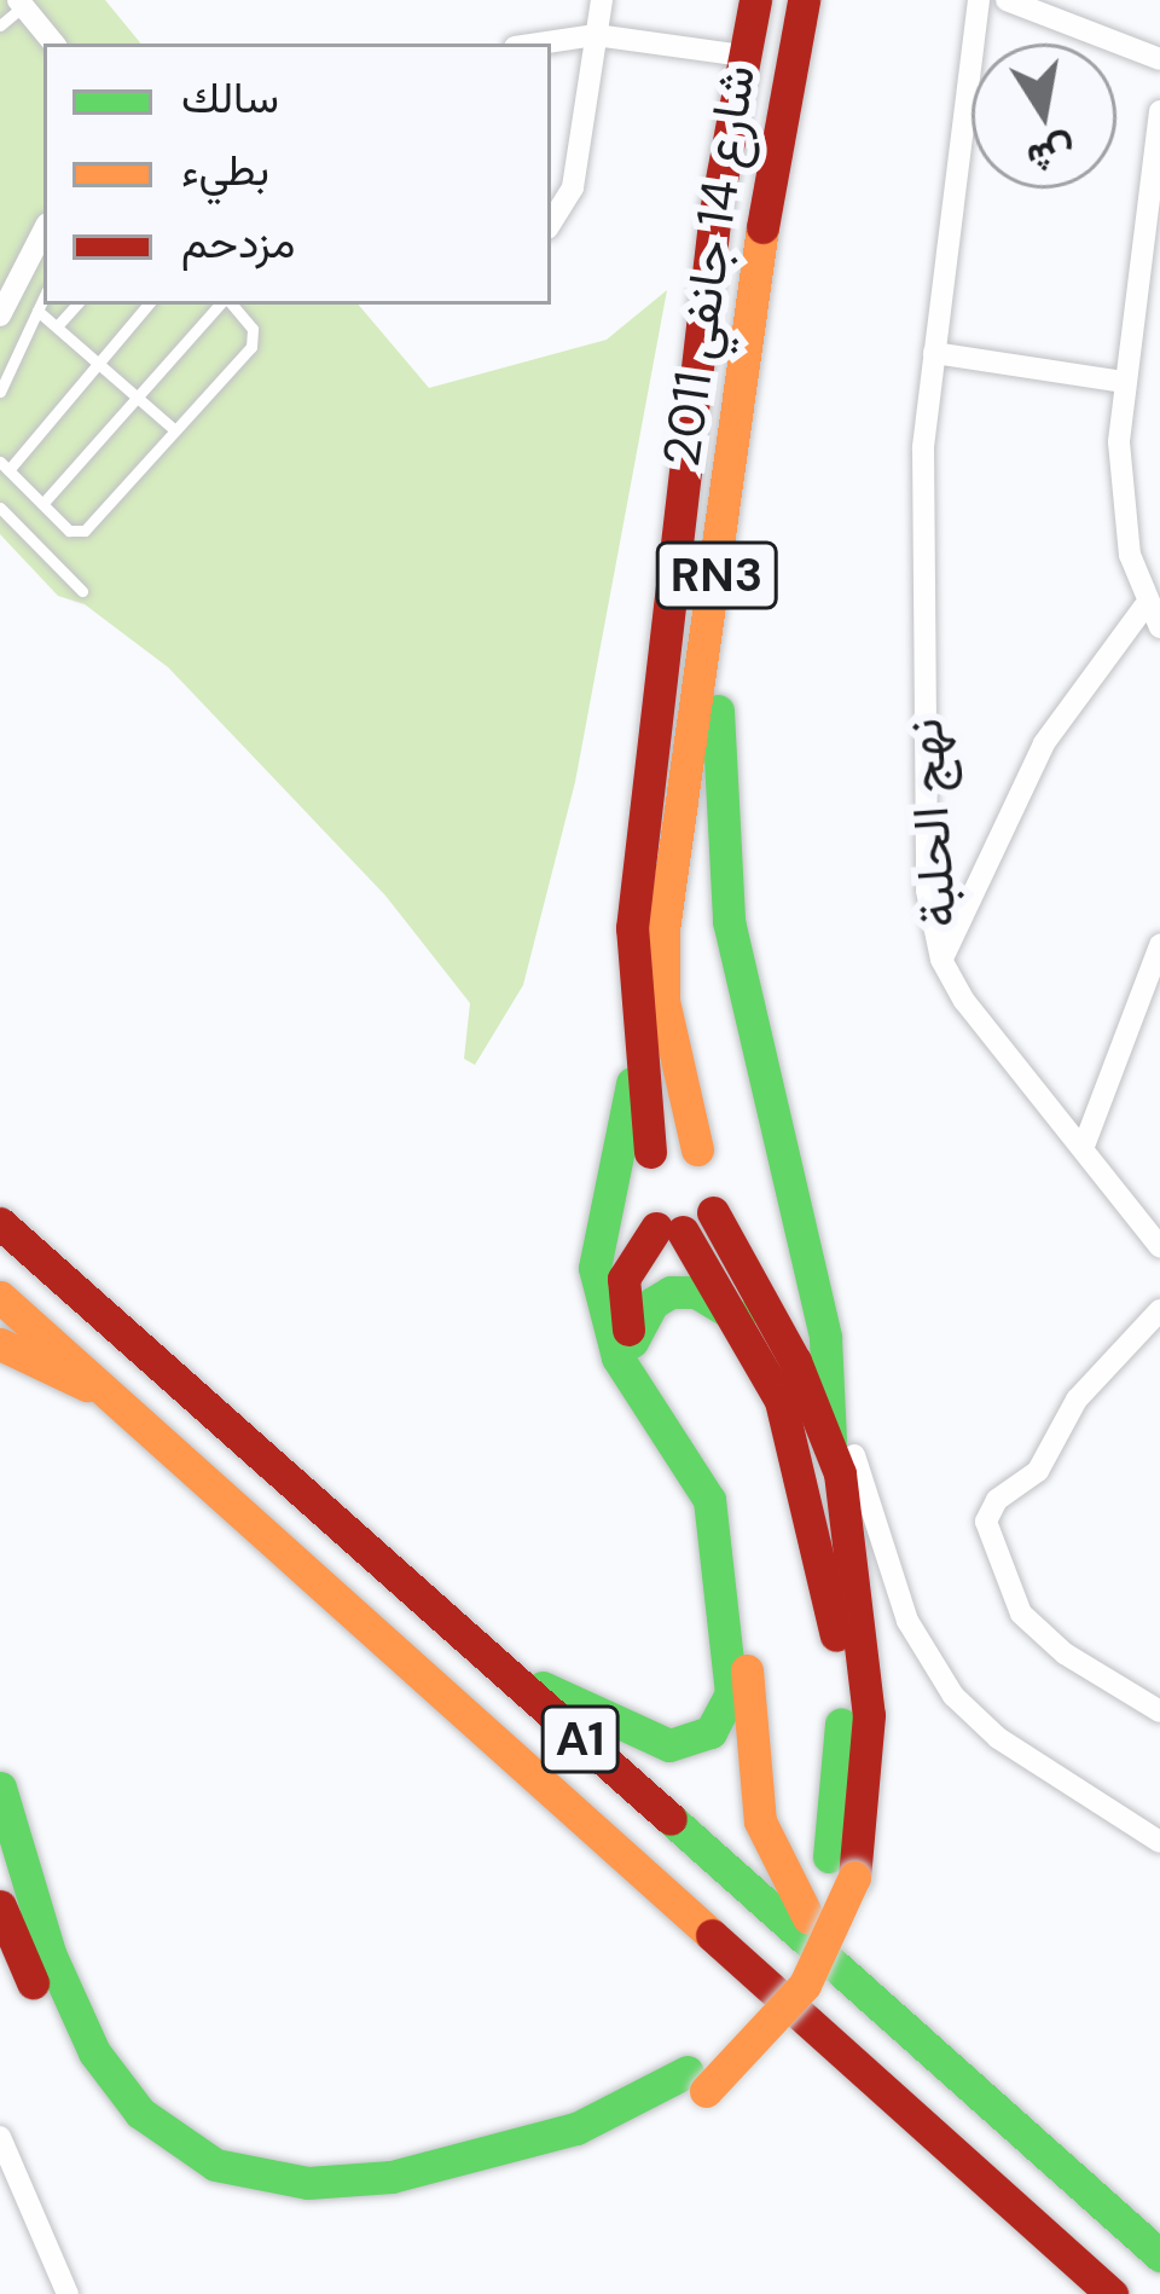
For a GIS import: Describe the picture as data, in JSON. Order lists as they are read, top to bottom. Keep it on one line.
{"streets":{"highway":["شارع 14 جانفي 2011","RN3","A1"],"street":["نهج الحلبة"]},"legend":["سالك","بطيء","مزدحم"],"north":"bottom"}
